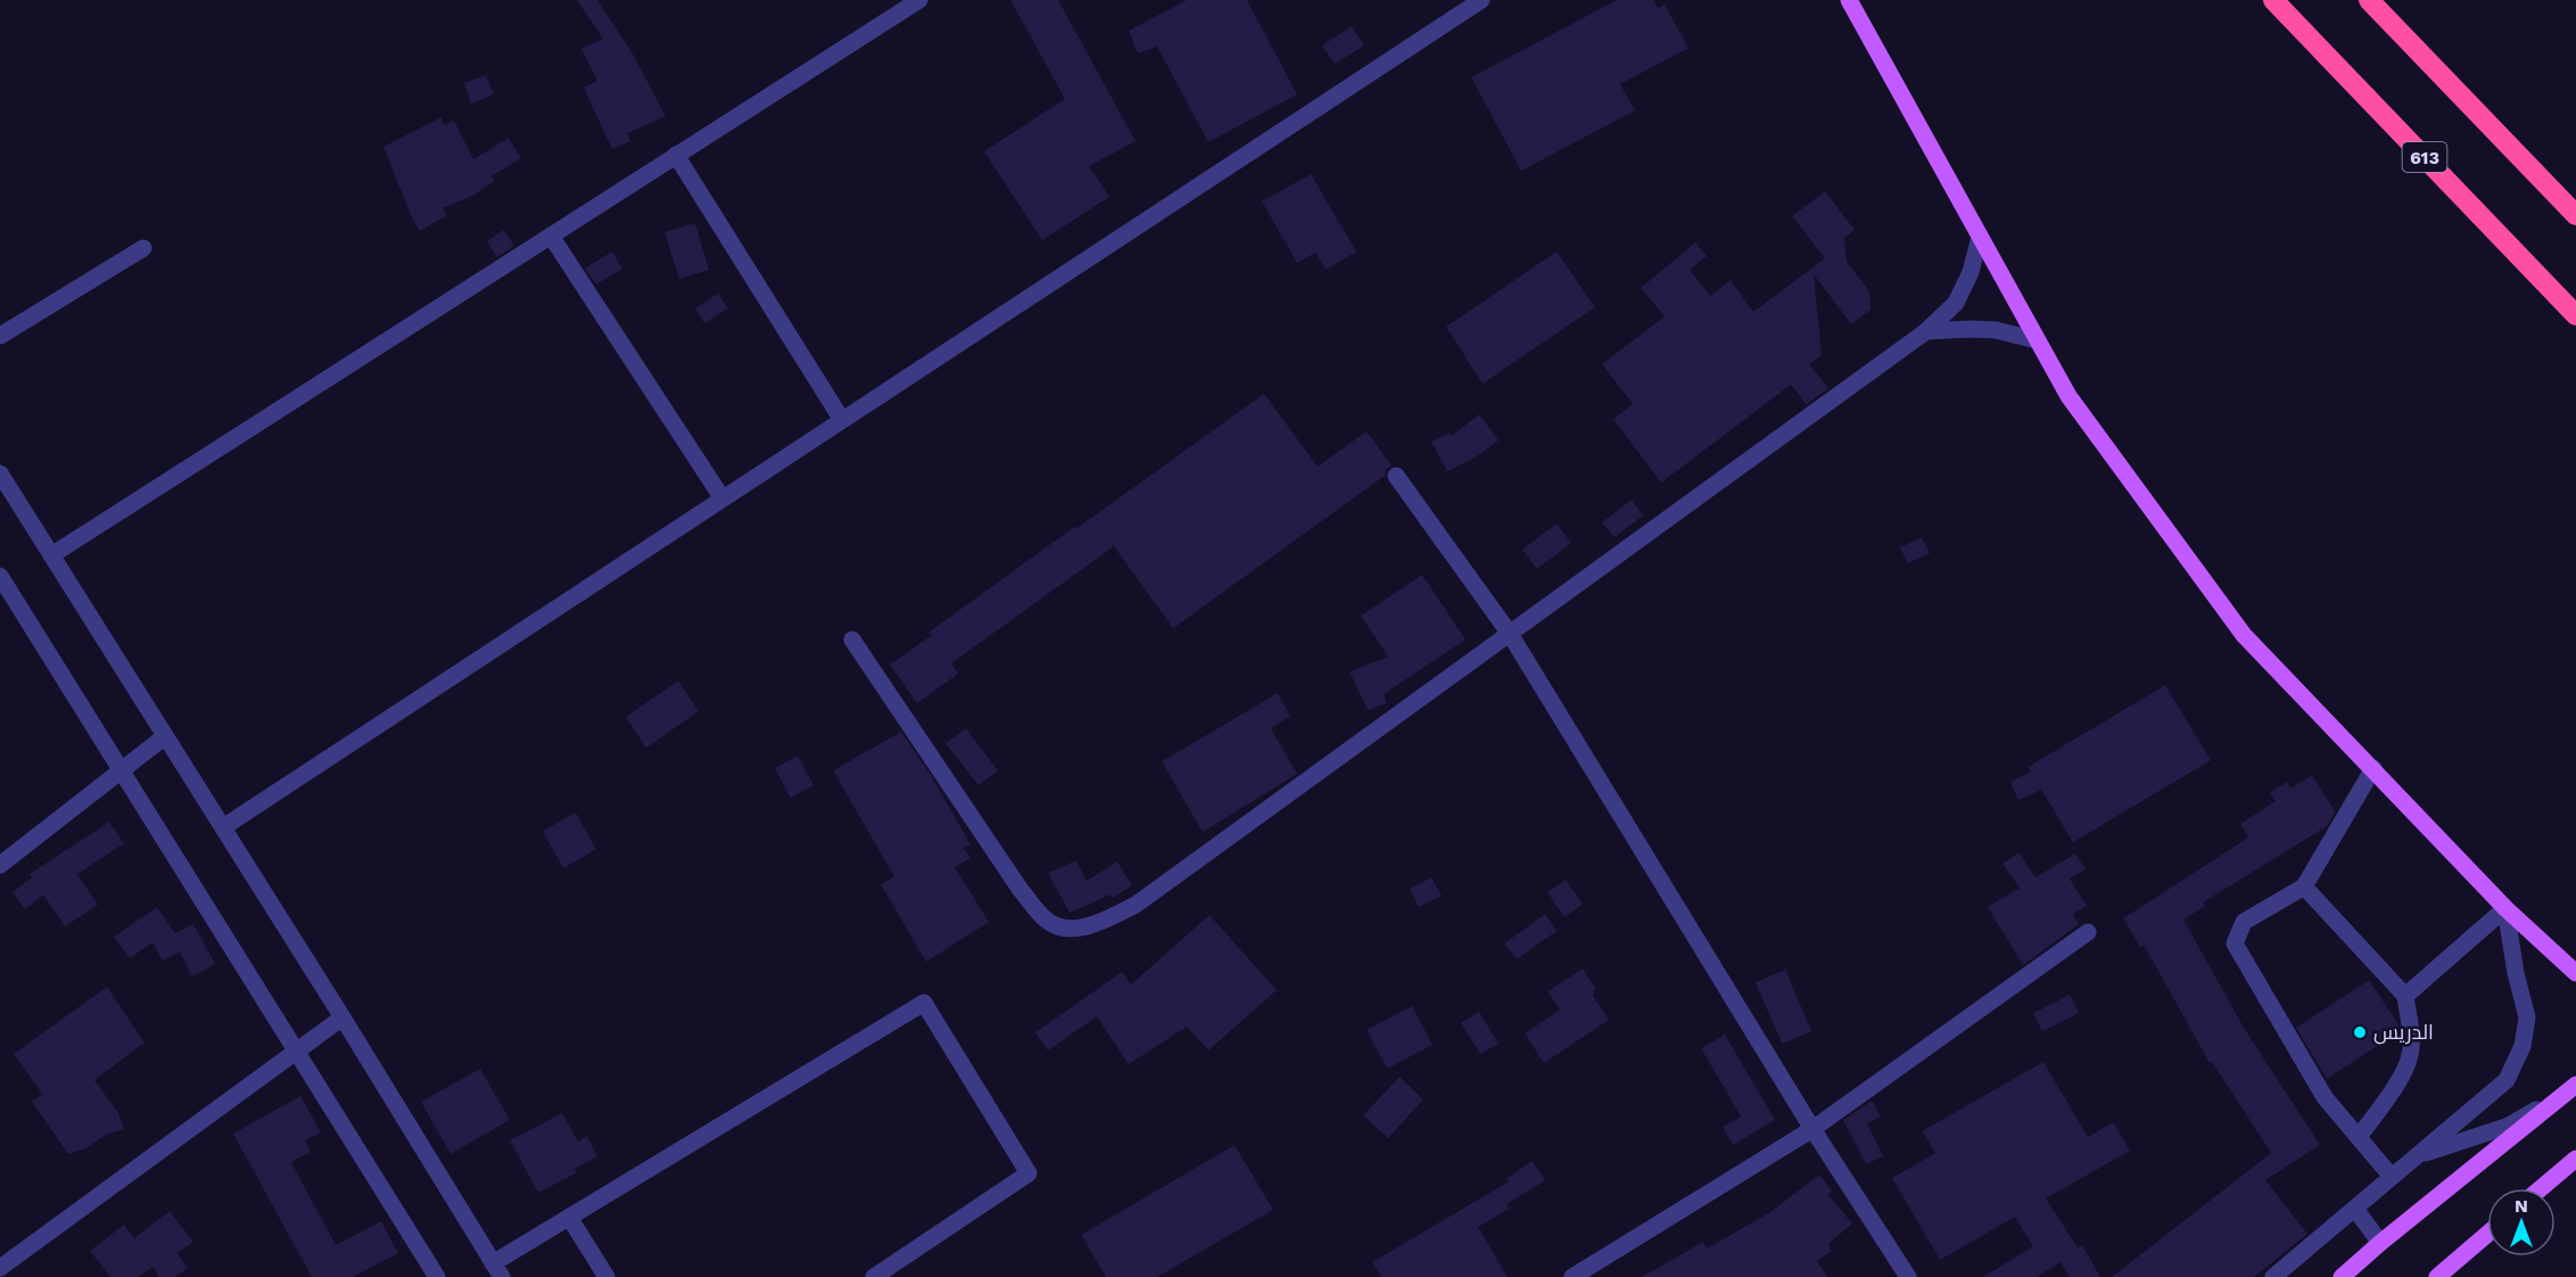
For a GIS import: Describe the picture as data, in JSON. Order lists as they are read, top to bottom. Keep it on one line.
{"streets":{"highway":["613"]},"places":["الدريس"],"north":"top"}
